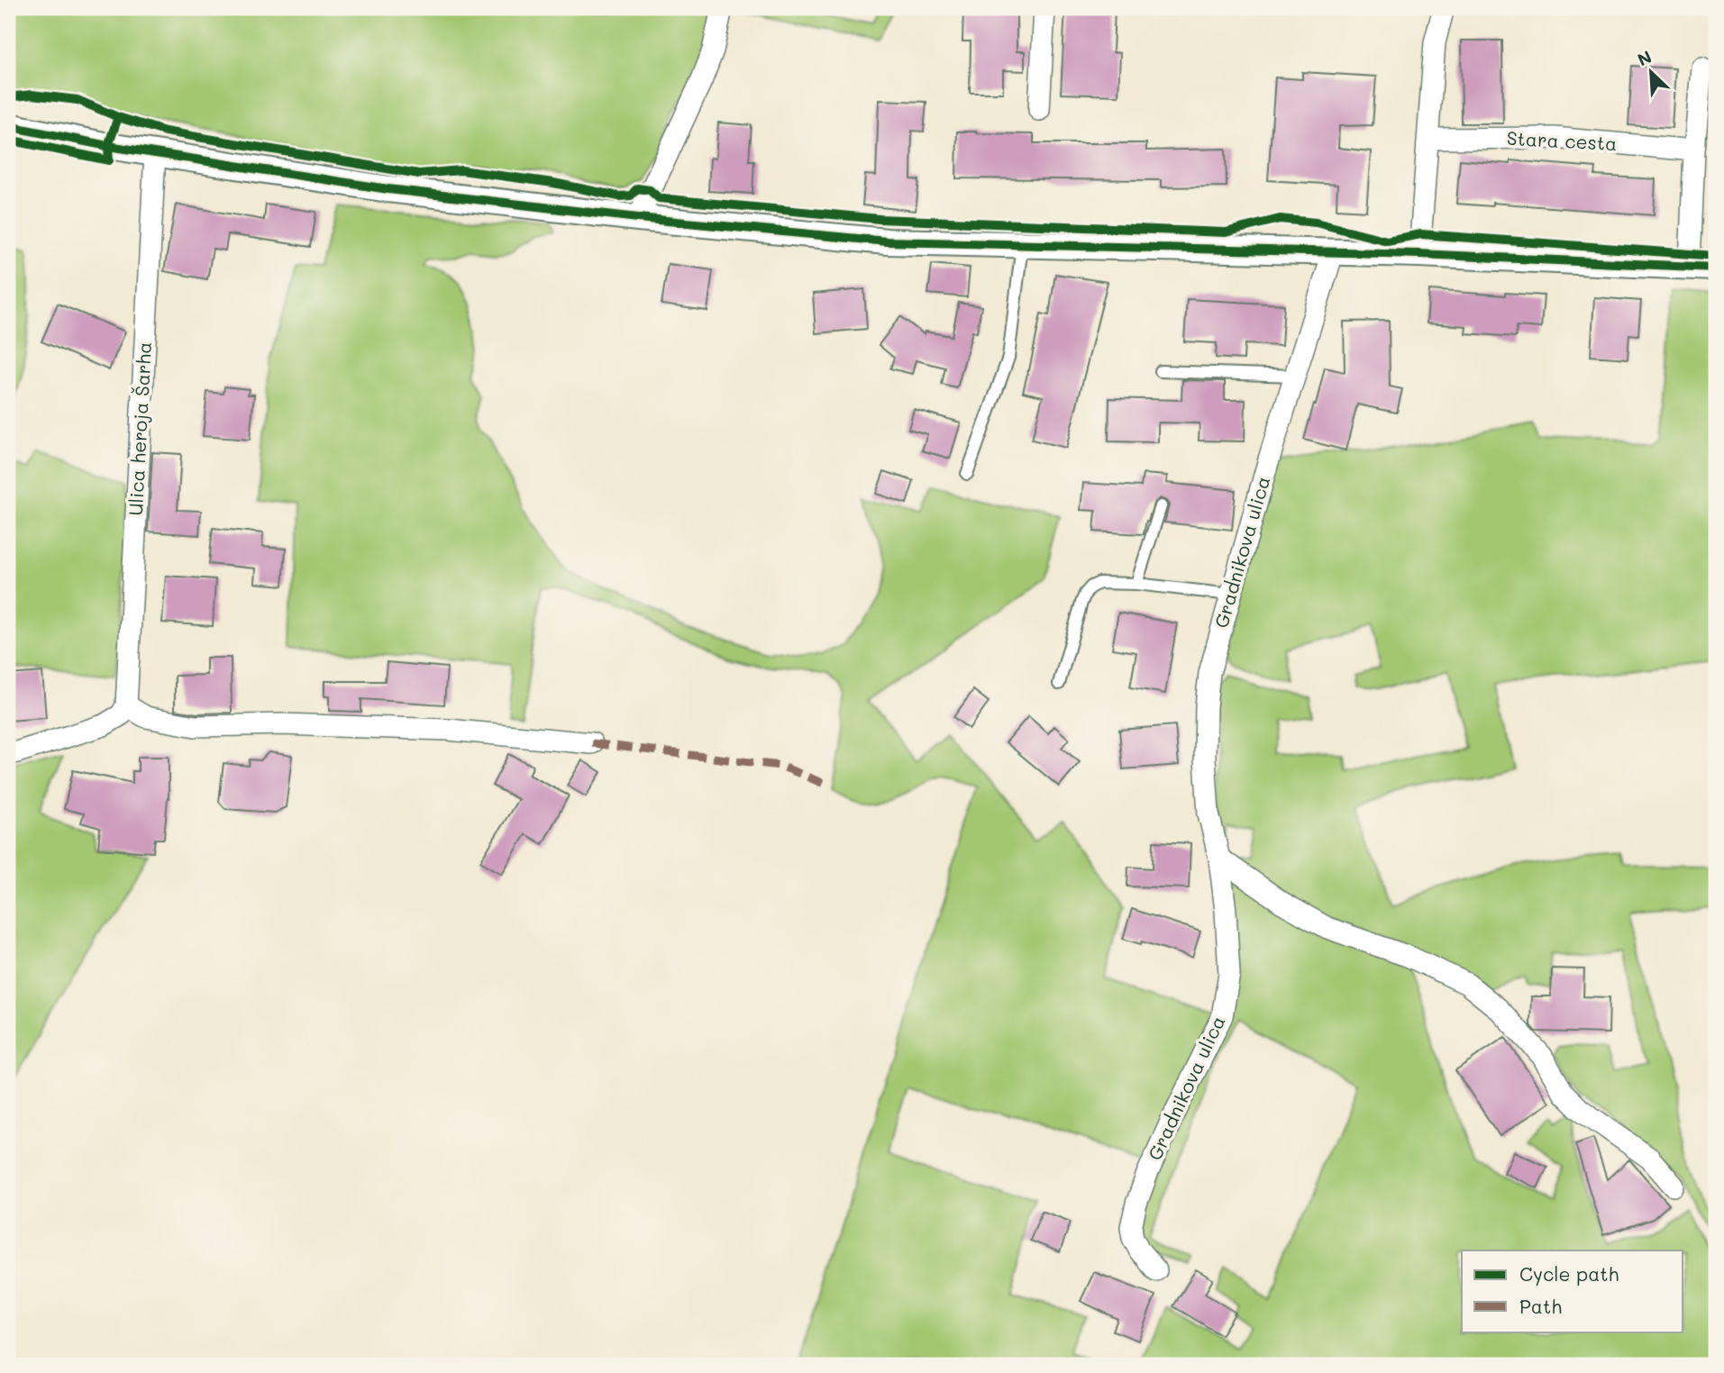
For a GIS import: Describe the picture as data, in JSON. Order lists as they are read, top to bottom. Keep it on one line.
{"streets":{"street":["Stara cesta","Ulica heroja Šarha","Gradnikova ulica"]},"legend":["Cycle path","Path"],"north":"top left"}
